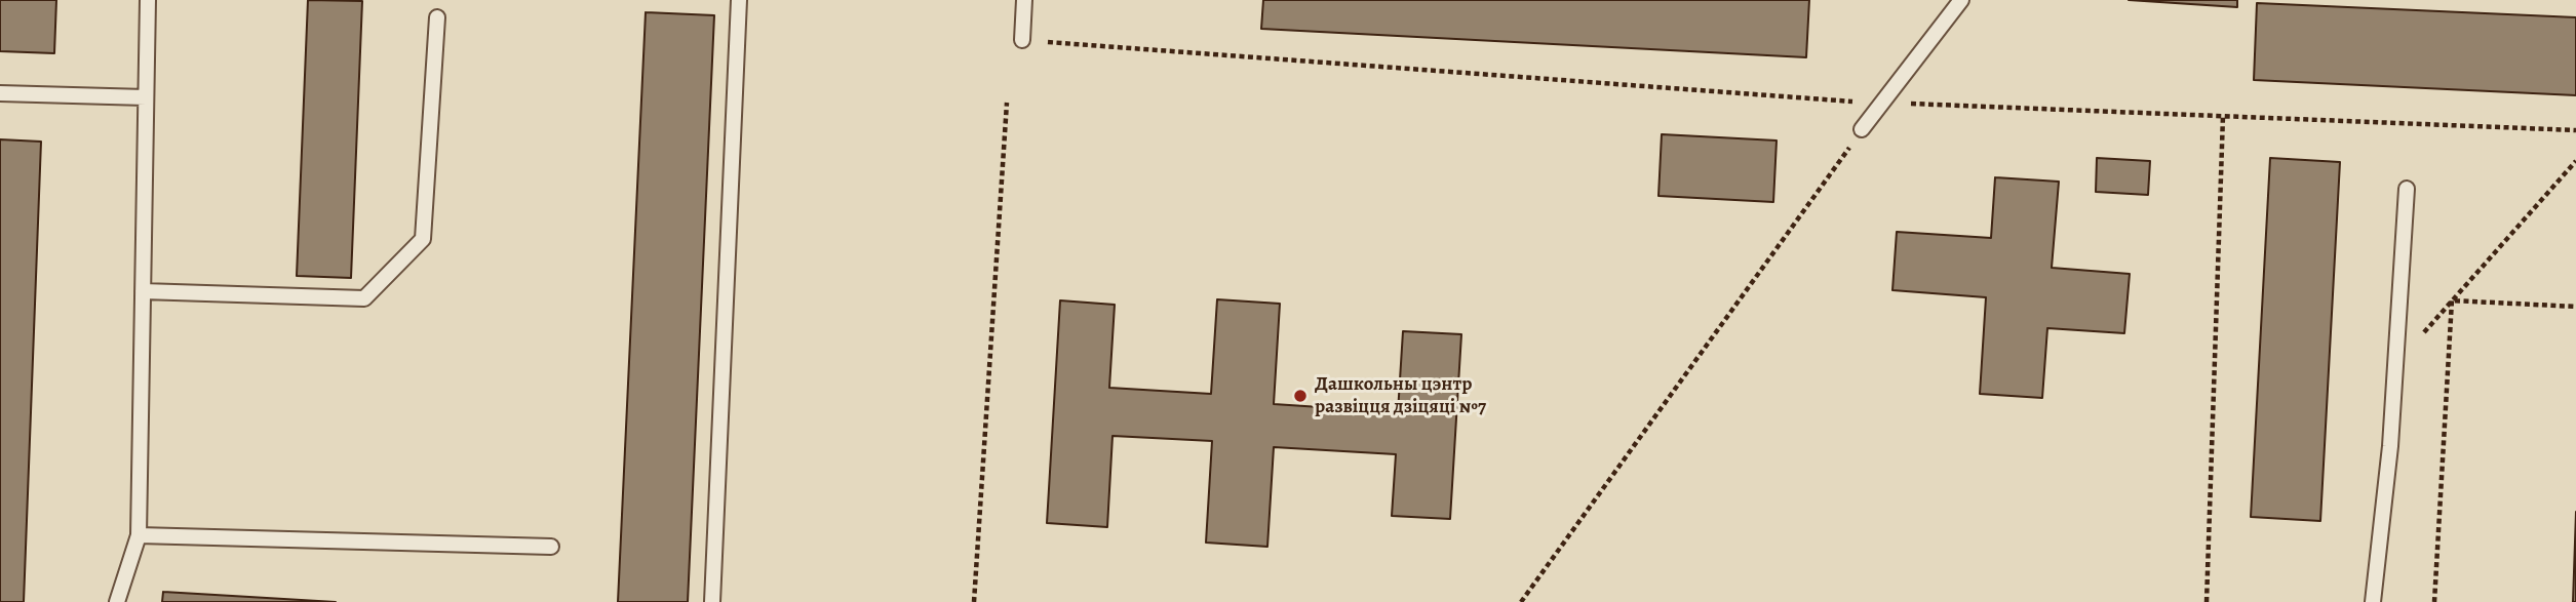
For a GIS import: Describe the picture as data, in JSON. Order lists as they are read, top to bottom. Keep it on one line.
{"places":["Дашкольны цэнтр развіцця дзіцяці №7"]}
